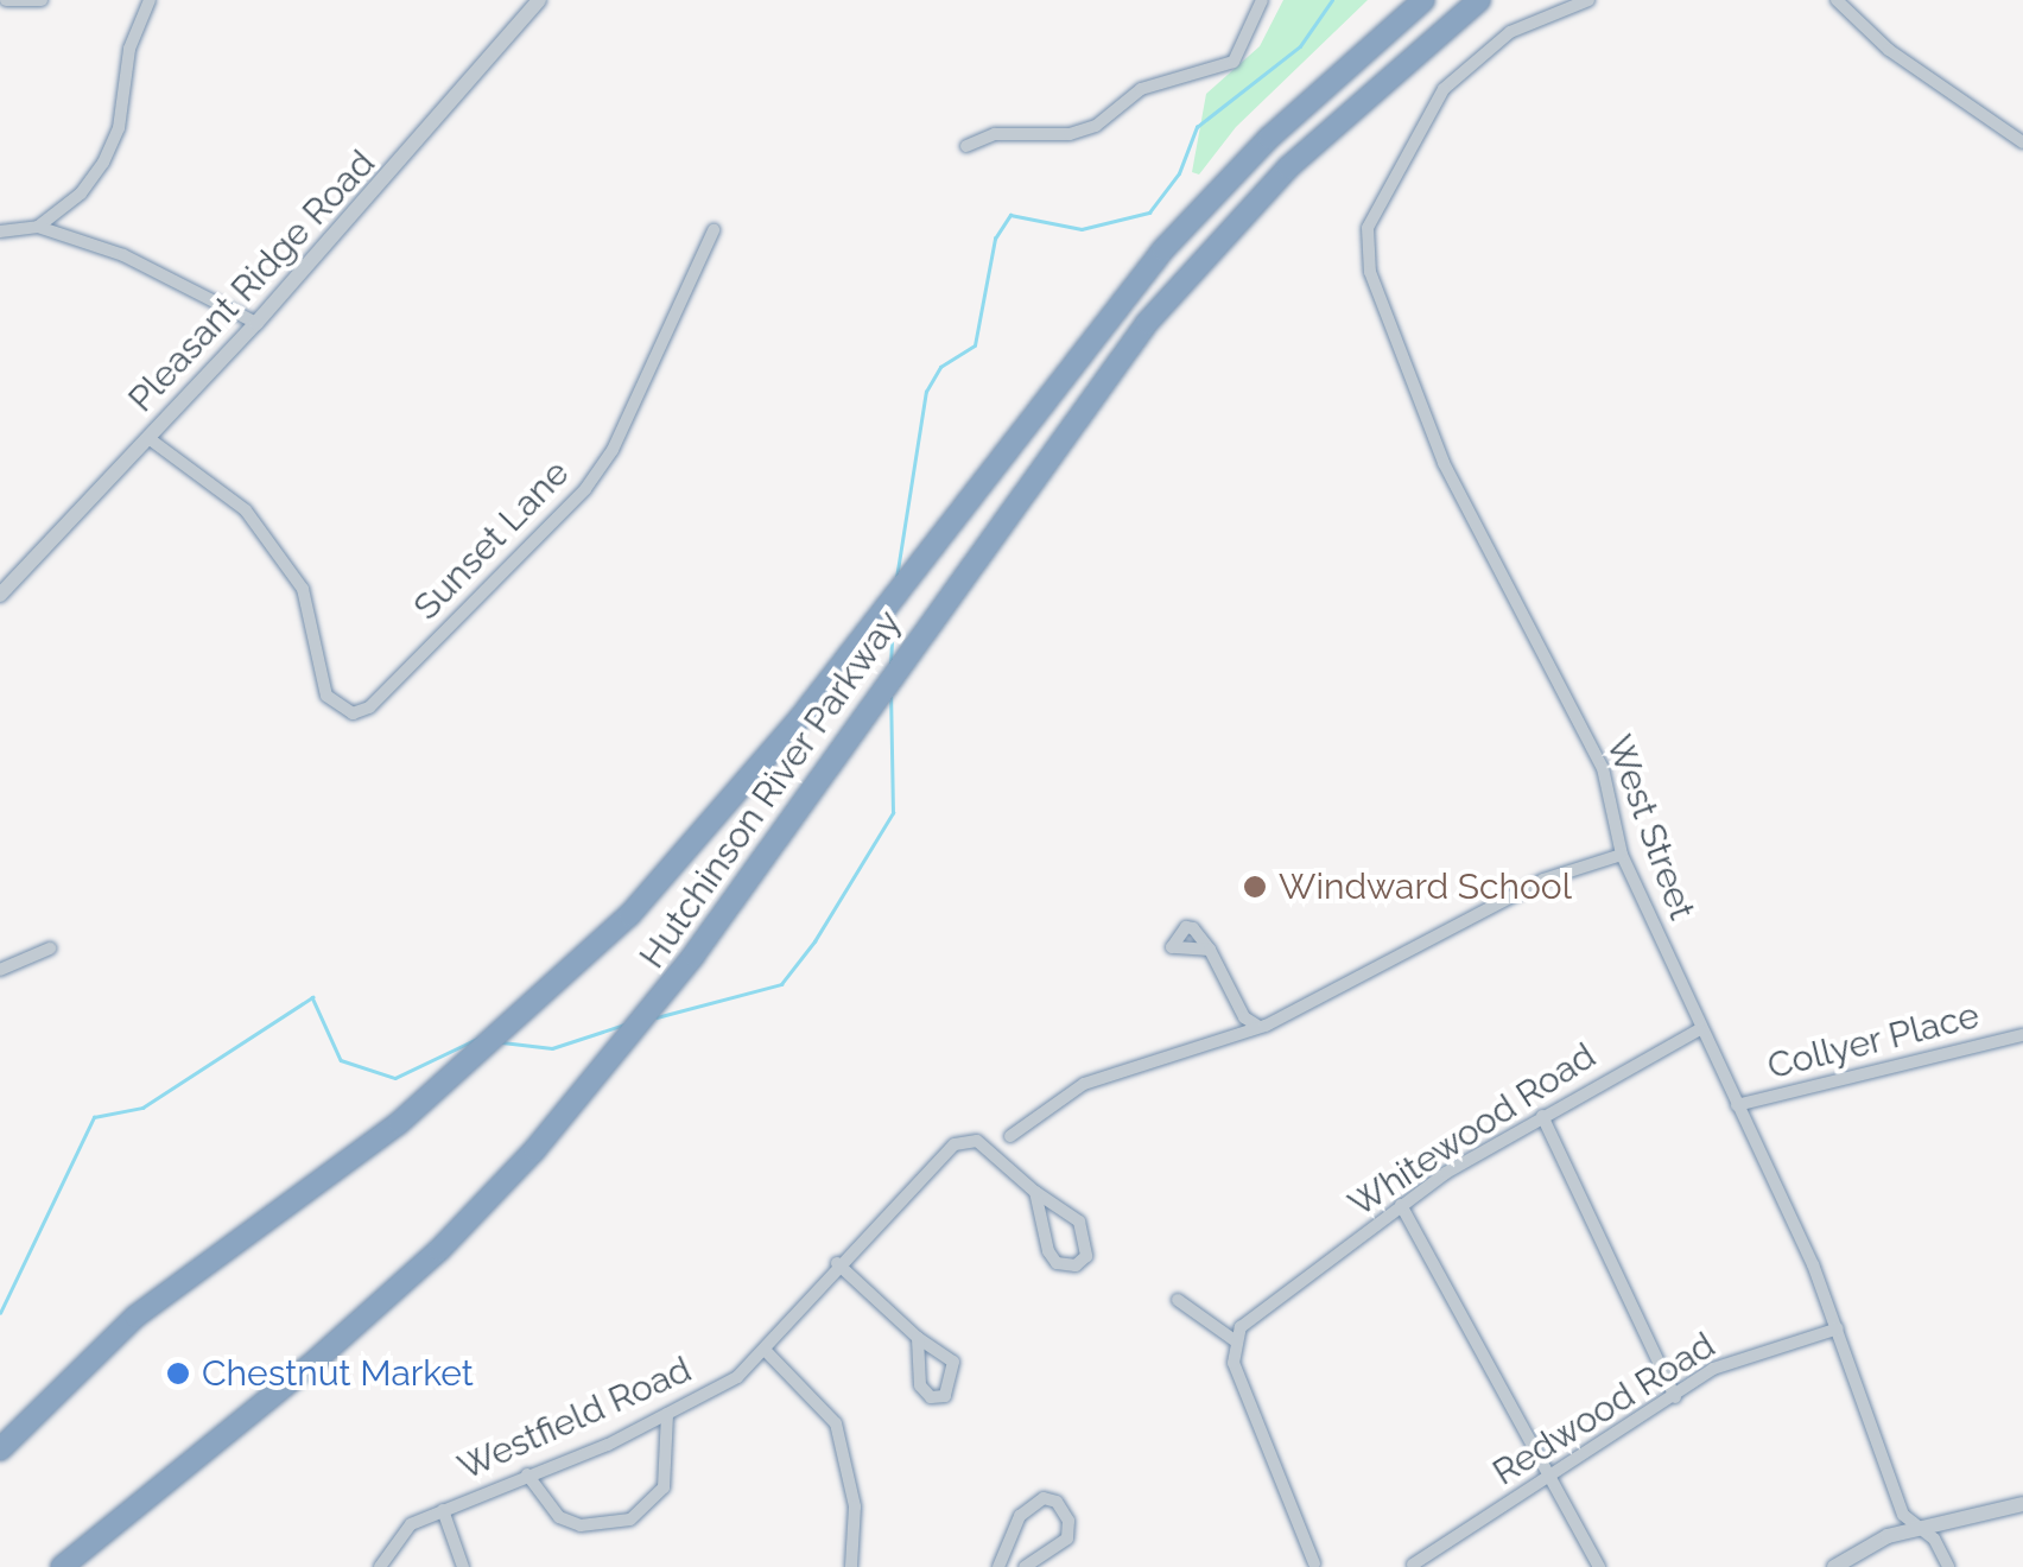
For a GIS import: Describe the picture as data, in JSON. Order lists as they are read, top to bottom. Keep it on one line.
{"streets":{"highway":["Hutchinson River Parkway"],"street":["Pleasant Ridge Road","Sunset Lane","West Street","Collyer Place","Whitewood Road","Redwood Road","Westfield Road"]},"crossings":[["Pleasant Ridge Road","Sunset Lane"],["West Street","Collyer Place"],["West Street","Whitewood Road"],["West Street","Redwood Road"]],"places":["Windward School","Chestnut Market"]}
